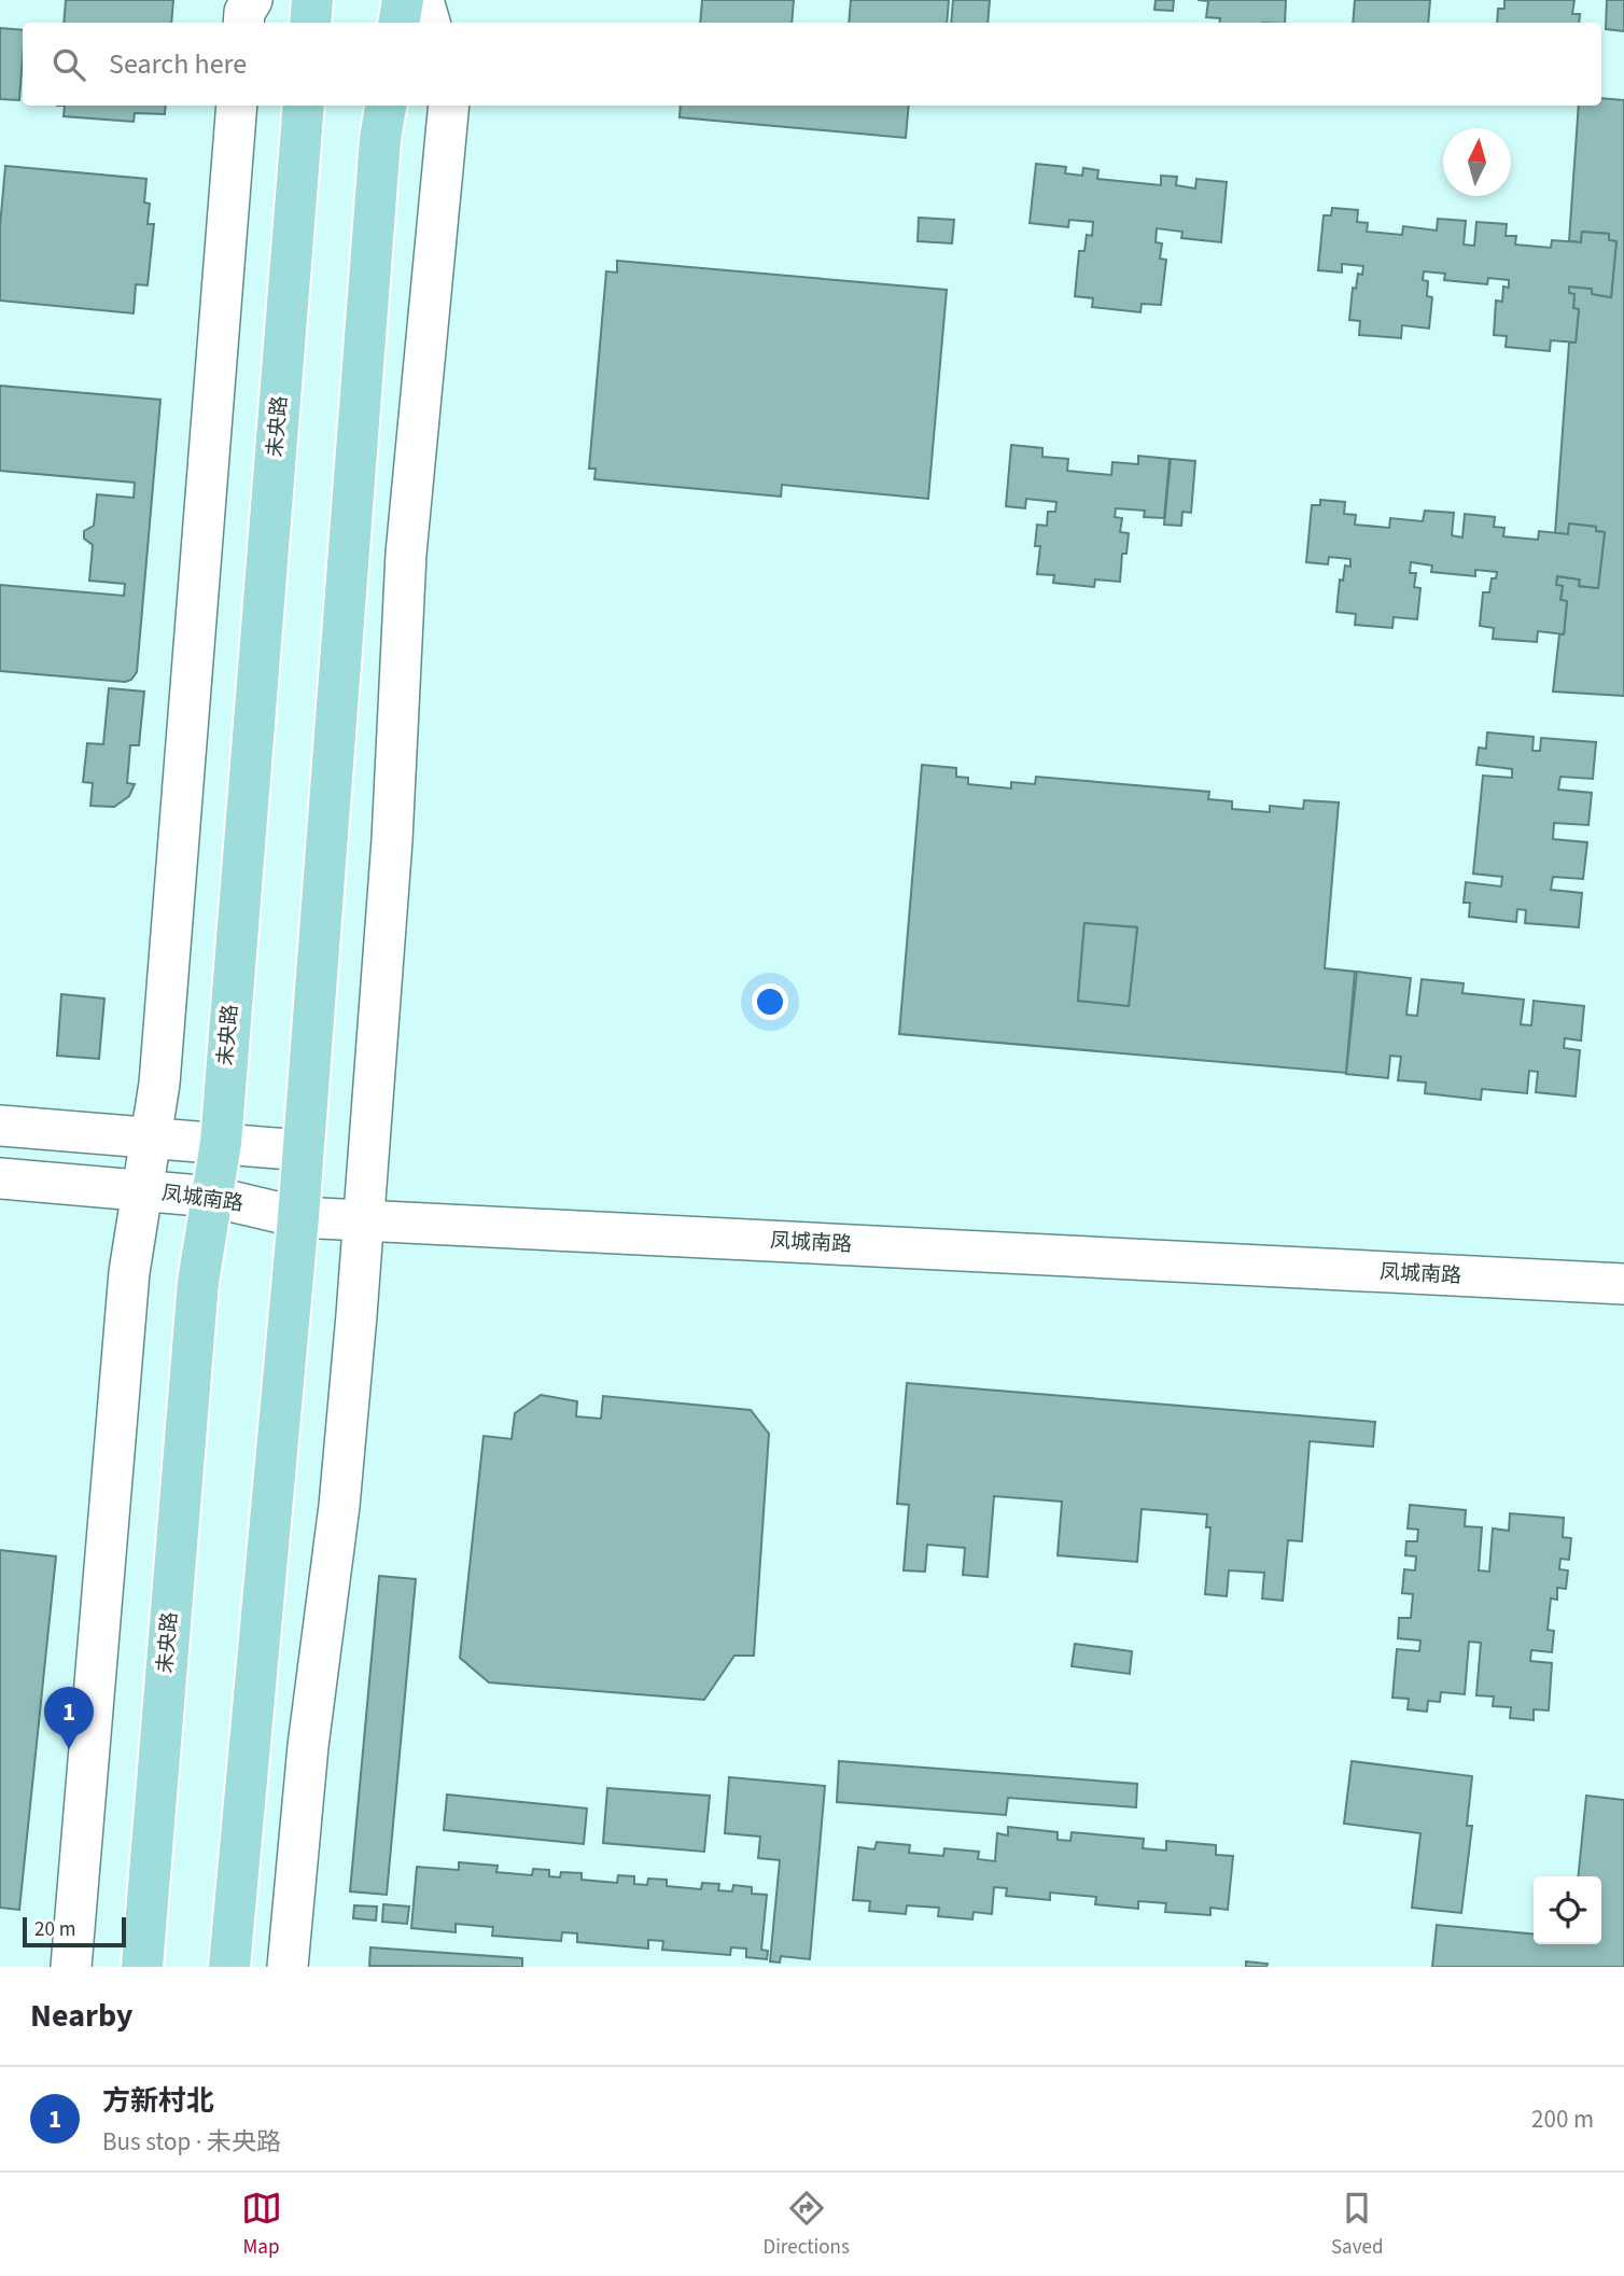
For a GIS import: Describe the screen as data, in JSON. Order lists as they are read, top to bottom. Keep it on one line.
{"streets":{"main road":["未央路"],"street":["凤城南路"]},"crossings":[["未央路","凤城南路"]],"scale_bar":"20 m","north":"top","page":{"search":"Search here","pins":"1","scale":"20 m","heading":"Nearby","list":[{"mark":"1","name":"方新村北","note":"Bus stop · 未央路","value":"200 m"}],"nav":["Map","Directions","Saved"]}}
